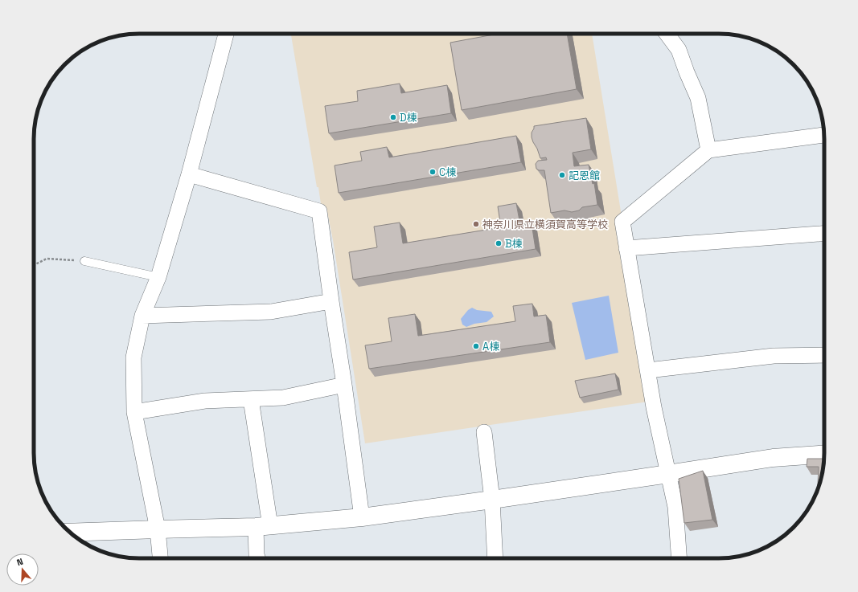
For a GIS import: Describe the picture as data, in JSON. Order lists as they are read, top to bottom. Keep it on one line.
{"places":["D棟","C棟","記恩館","神奈川県立横須賀高等学校","B棟","A棟"],"north":"top"}
